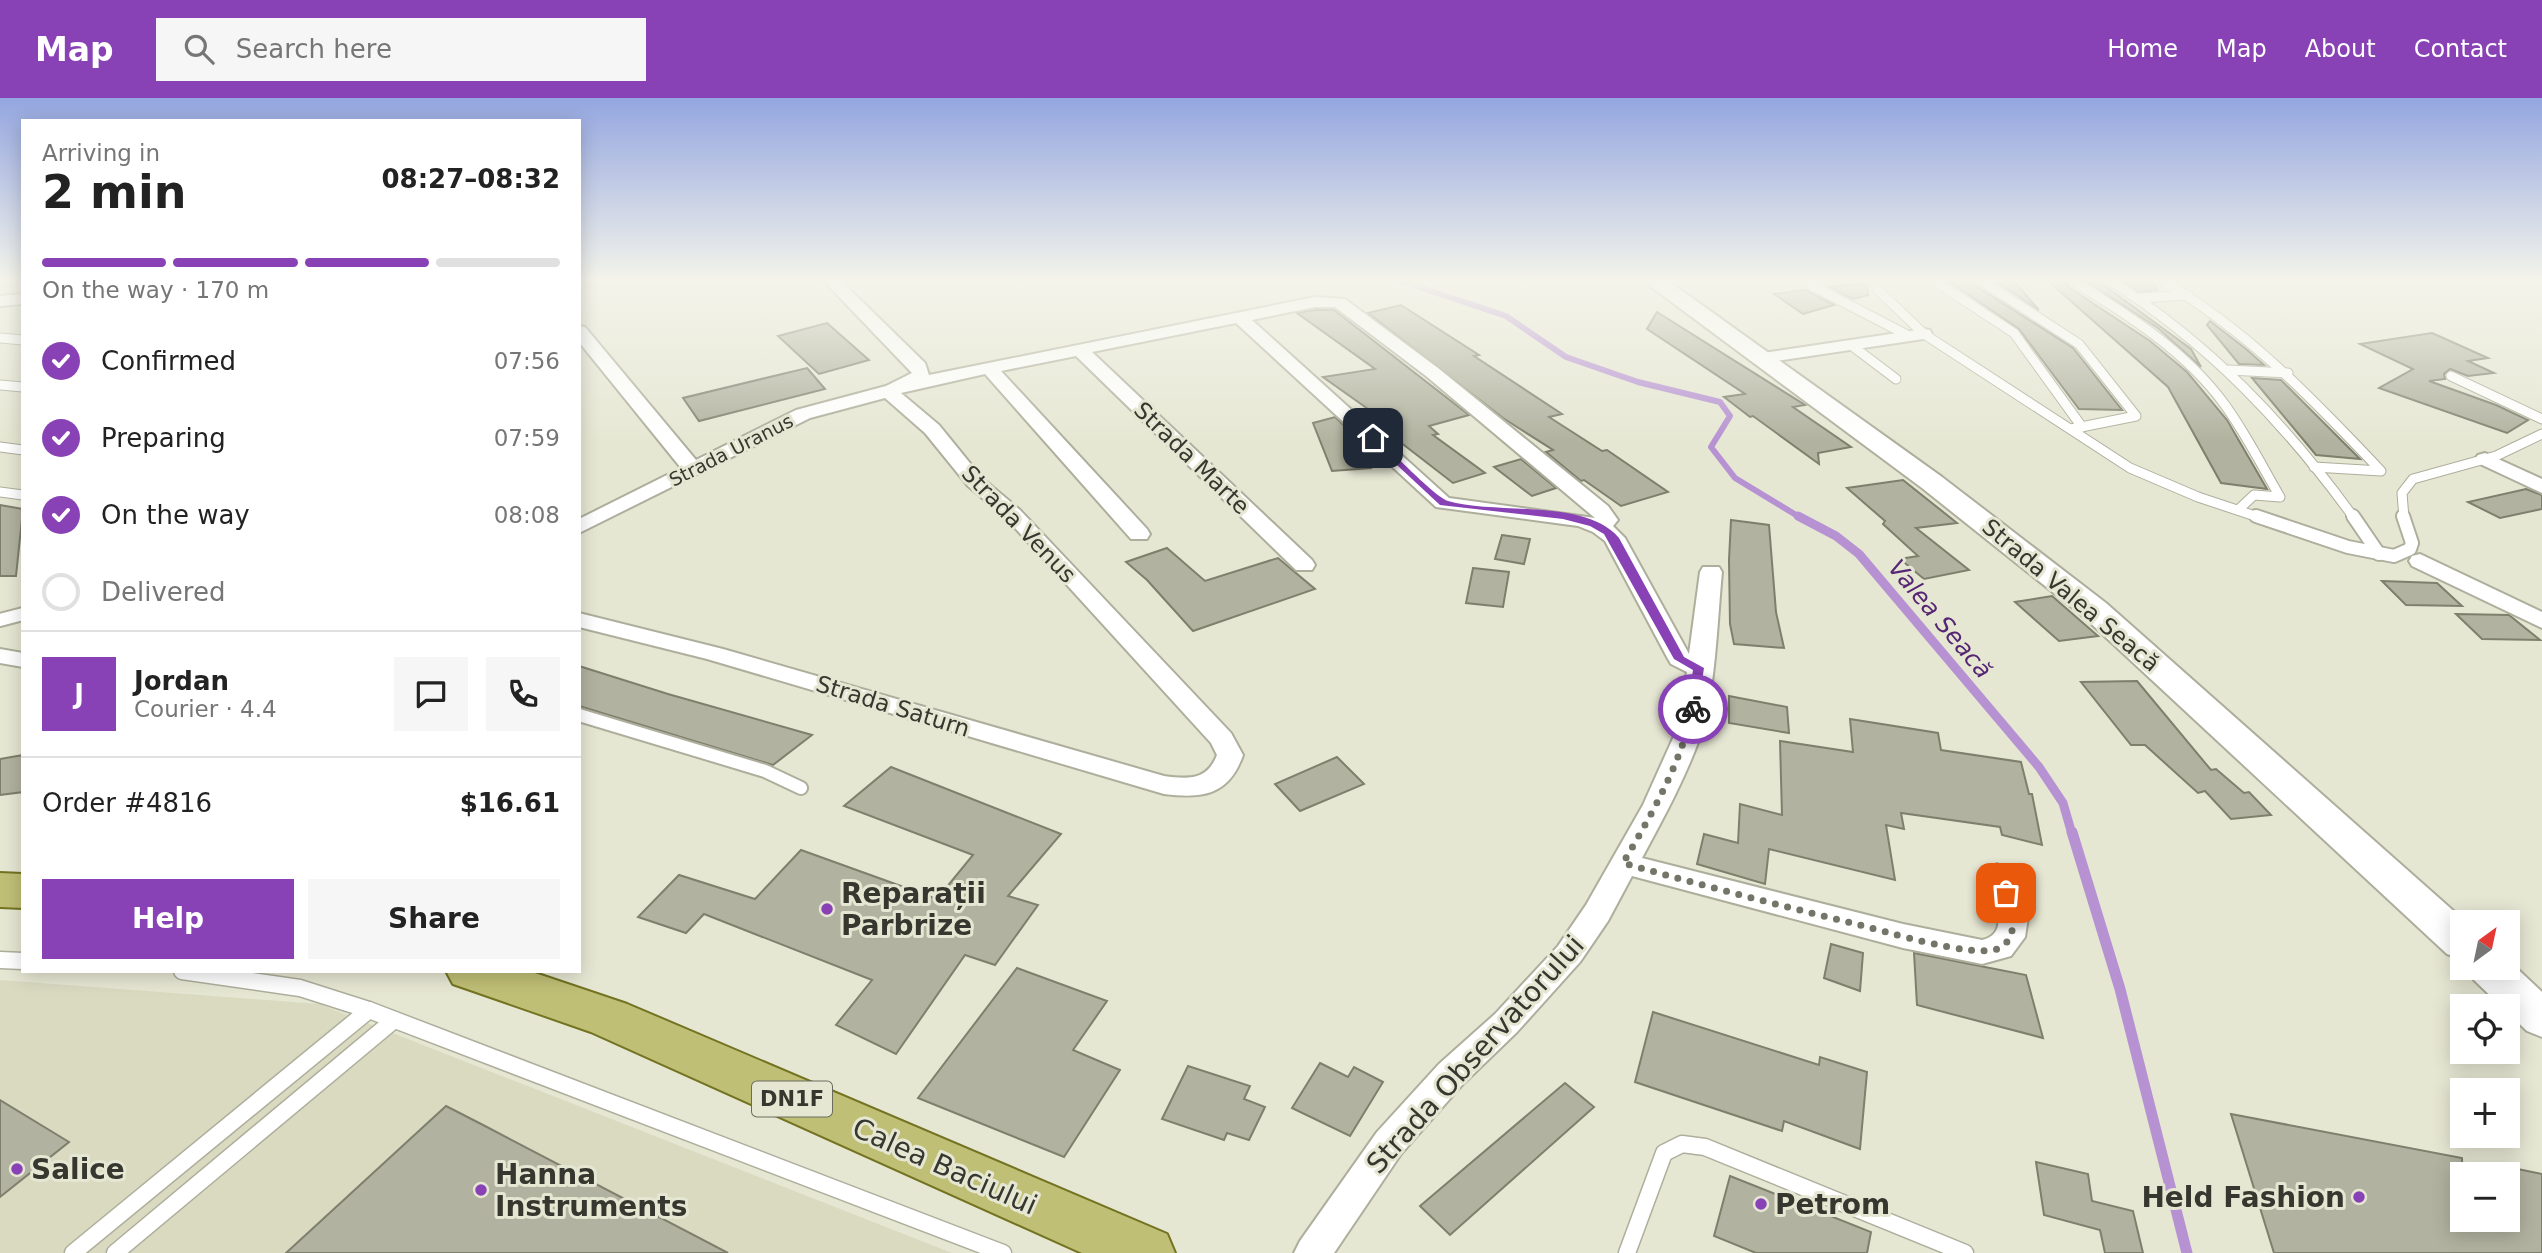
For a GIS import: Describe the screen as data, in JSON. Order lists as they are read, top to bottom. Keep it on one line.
{"streets":{"main road":["Strada Valea Seacă","DN1F","Calea Baciului"],"street":["Strada Uranus","Strada Marte","Strada Venus","Strada Saturn","Strada Observatorului"]},"crossings":[["Strada Uranus","Strada Marte"],["Strada Uranus","Strada Venus"],["Strada Venus","Strada Saturn"]],"water":["Valea Seacă"],"places":["Reparații Parbrize","Salice","Hanna Instruments","Held Fashion","Petrom"],"north":"top right","page":{"header":"Map","search":"Search here","nav":["Home","Map","About","Contact"],"heading":["2 min","Arriving in","08:27–08:32"],"panel":["Jordan","Courier · 4.4","Order #4816","$16.61"],"bar":"On the way · 170 m","list":[["Confirmed","07:56"],["Preparing","07:59"],["On the way","08:08"],"Delivered"],"round":"J","buttons":["Help","Share"],"map_buttons":["+","−"]}}
